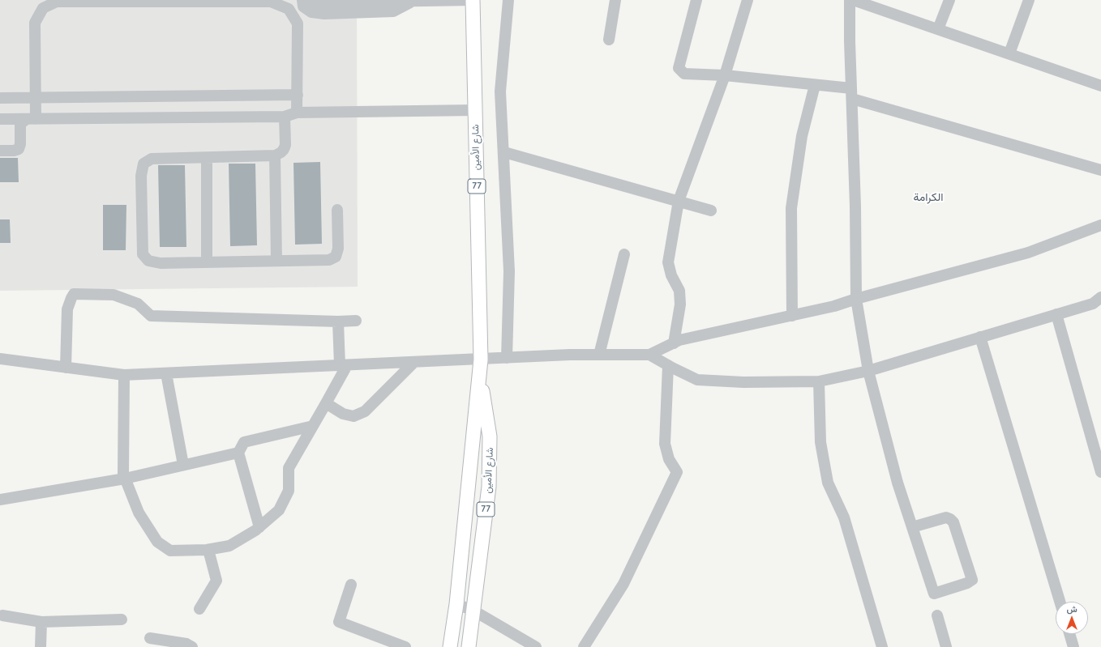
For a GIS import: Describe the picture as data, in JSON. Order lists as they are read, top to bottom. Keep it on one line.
{"streets":{"main road":["شارع الأمين","77"]},"districts":["الكرامة"],"north":"top"}
